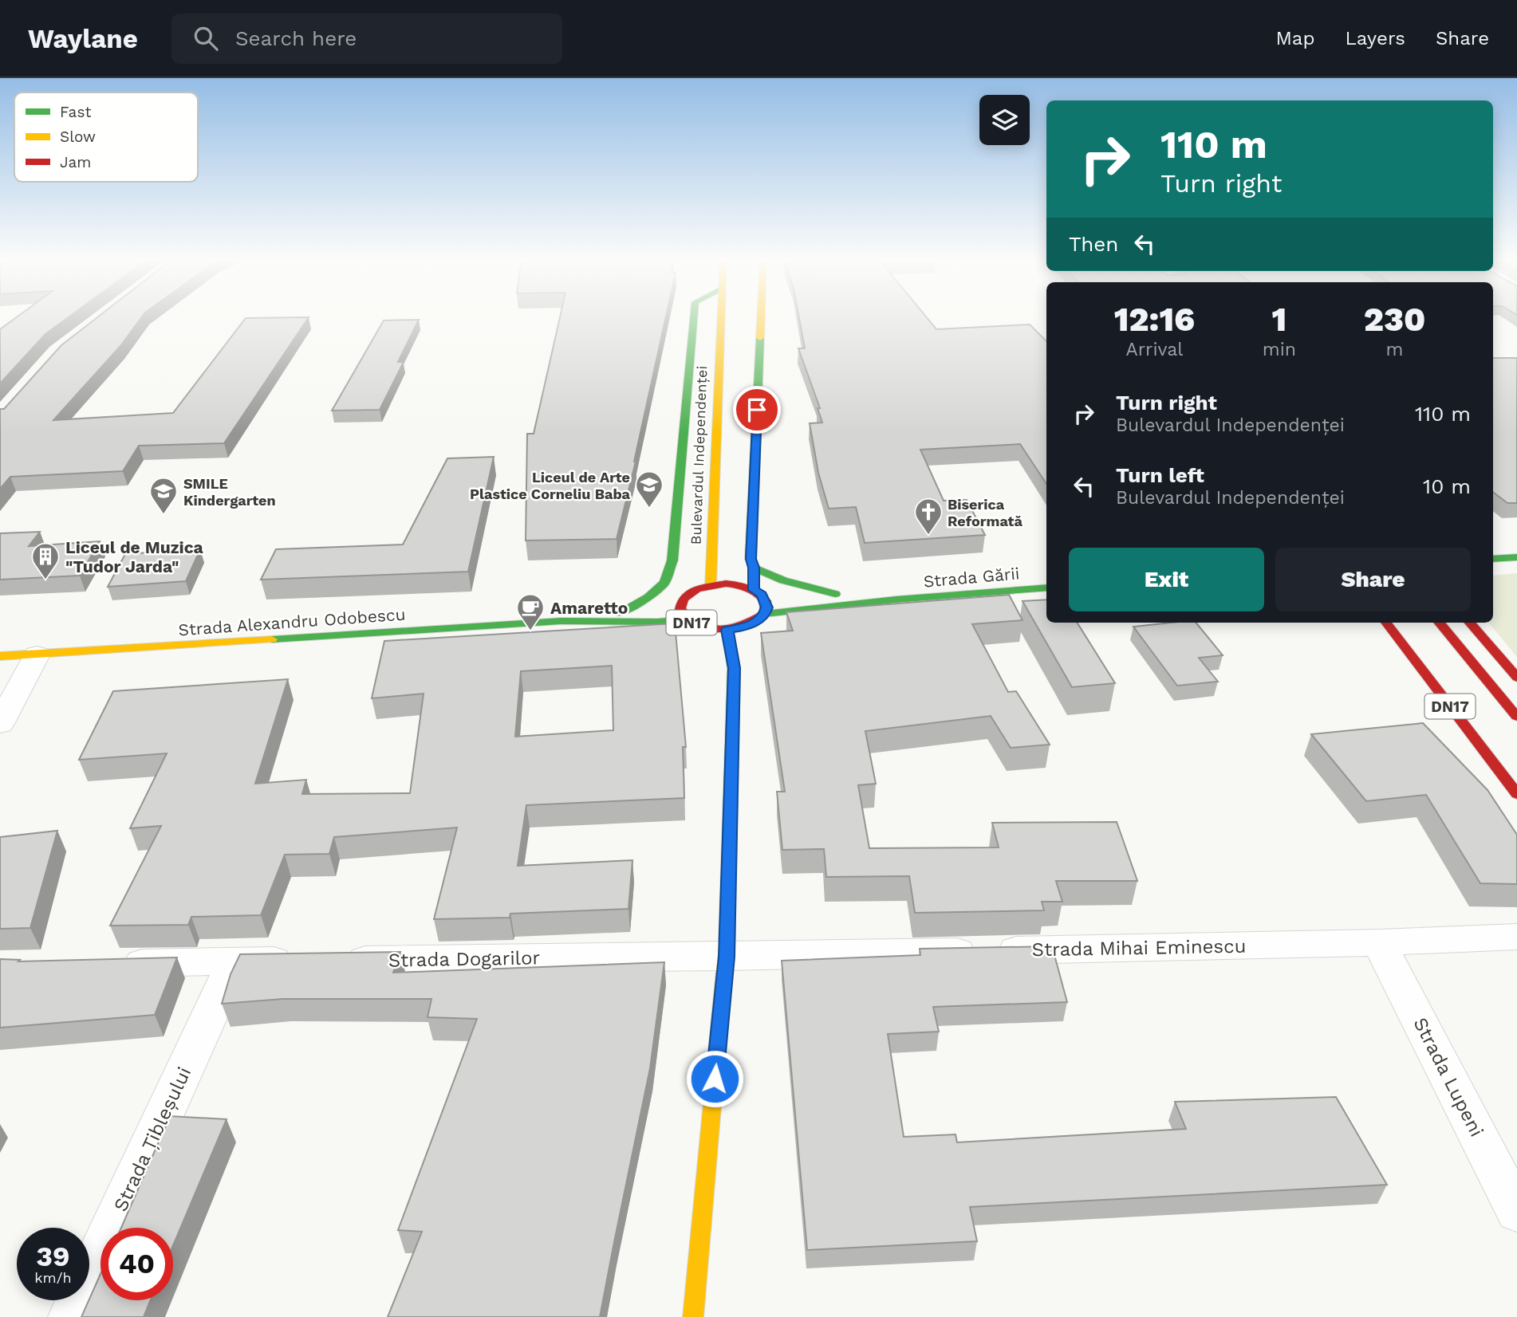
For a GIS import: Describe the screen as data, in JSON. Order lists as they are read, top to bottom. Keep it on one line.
{"streets":{"main road":["Bulevardul Independenței","Strada Gării","Strada Alexandru Odobescu","DN17"],"street":["Strada Mihai Eminescu","Strada Dogarilor","Strada Lupeni","Strada Țibleșului"]},"crossings":[["Bulevardul Independenței","DN17"],["Strada Gării","DN17"],["Strada Alexandru Odobescu","DN17"],["Strada Mihai Eminescu","Strada Dogarilor"],["Strada Mihai Eminescu","Strada Lupeni"],["Strada Dogarilor","Strada Țibleșului"]],"places":{"school or university":["Liceul de Arte Plastice Corneliu Baba","SMILE Kindergarten"],"church":["Biserica Reformată"],"building":["Liceul de Muzica \"Tudor Jarda\""],"cafe":["Amaretto"]},"legend":["Fast","Slow","Jam"],"page":{"header":"Waylane","search":"Search here","nav":["Map","Layers","Share"],"turn":["110 m","Turn right"],"then":"Then","eta":["12:16","Arrival","1","min","230","m"],"list":[{"name":"Turn right","note":"Bulevardul Independenței","value":"110 m"},{"name":"Turn left","note":"Bulevardul Independenței","value":"10 m"}],"buttons":["Exit","Share"],"speed":"39 km/h","limit":"40"}}
